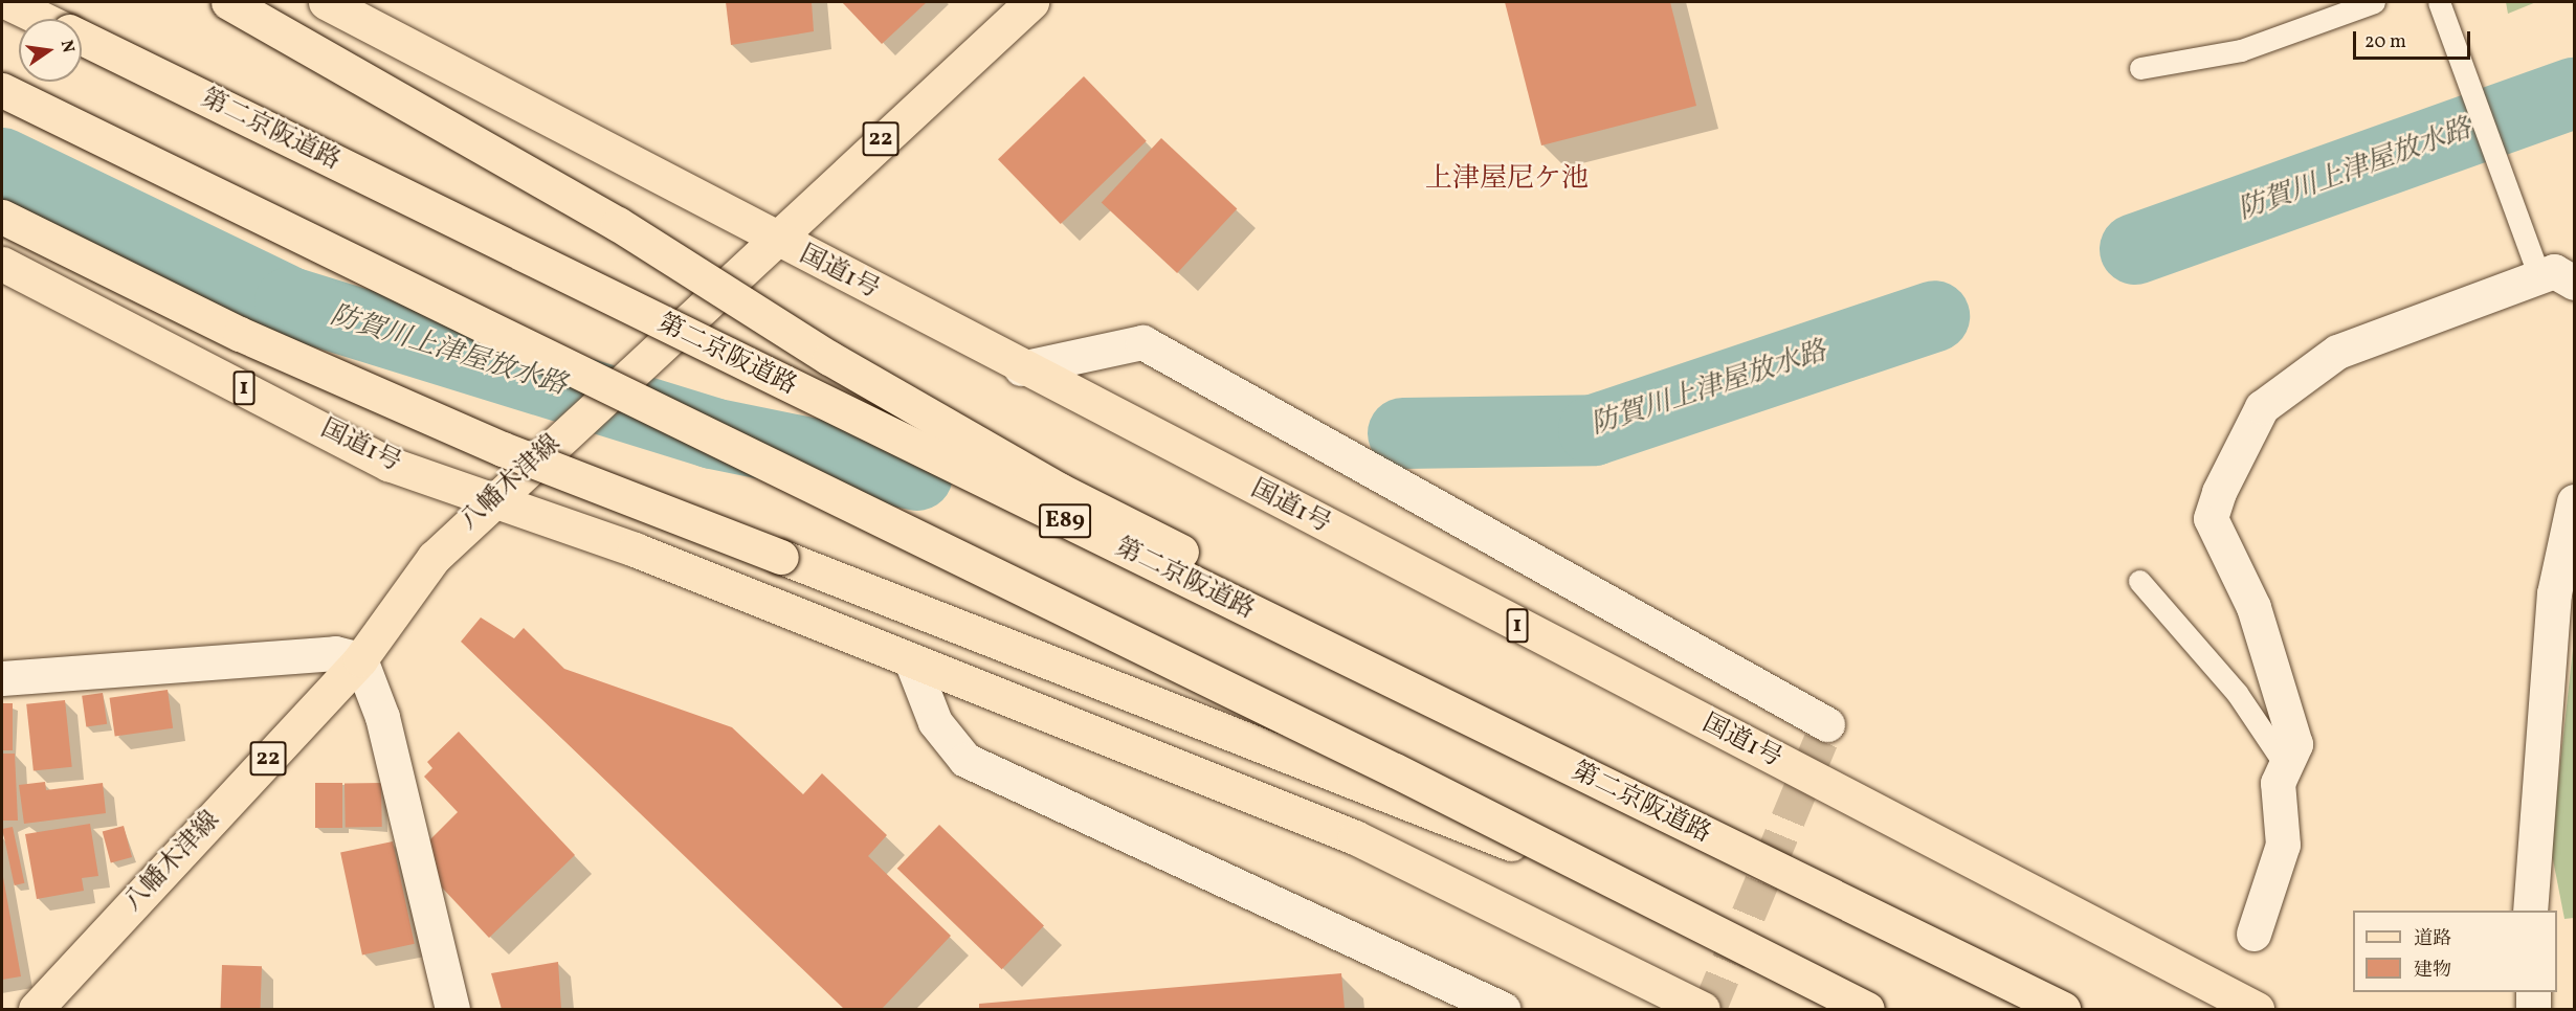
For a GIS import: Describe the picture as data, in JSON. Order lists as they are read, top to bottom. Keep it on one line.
{"streets":{"main road":["第二京阪道路","22","国道1号","1","八幡木津線","E89"]},"crossings":[["国道1号","八幡木津線"]],"districts":["上津屋尼ケ池"],"water":["防賀川上津屋放水路"],"legend":["道路","建物"],"scale_bar":"20 m","north":"right"}
